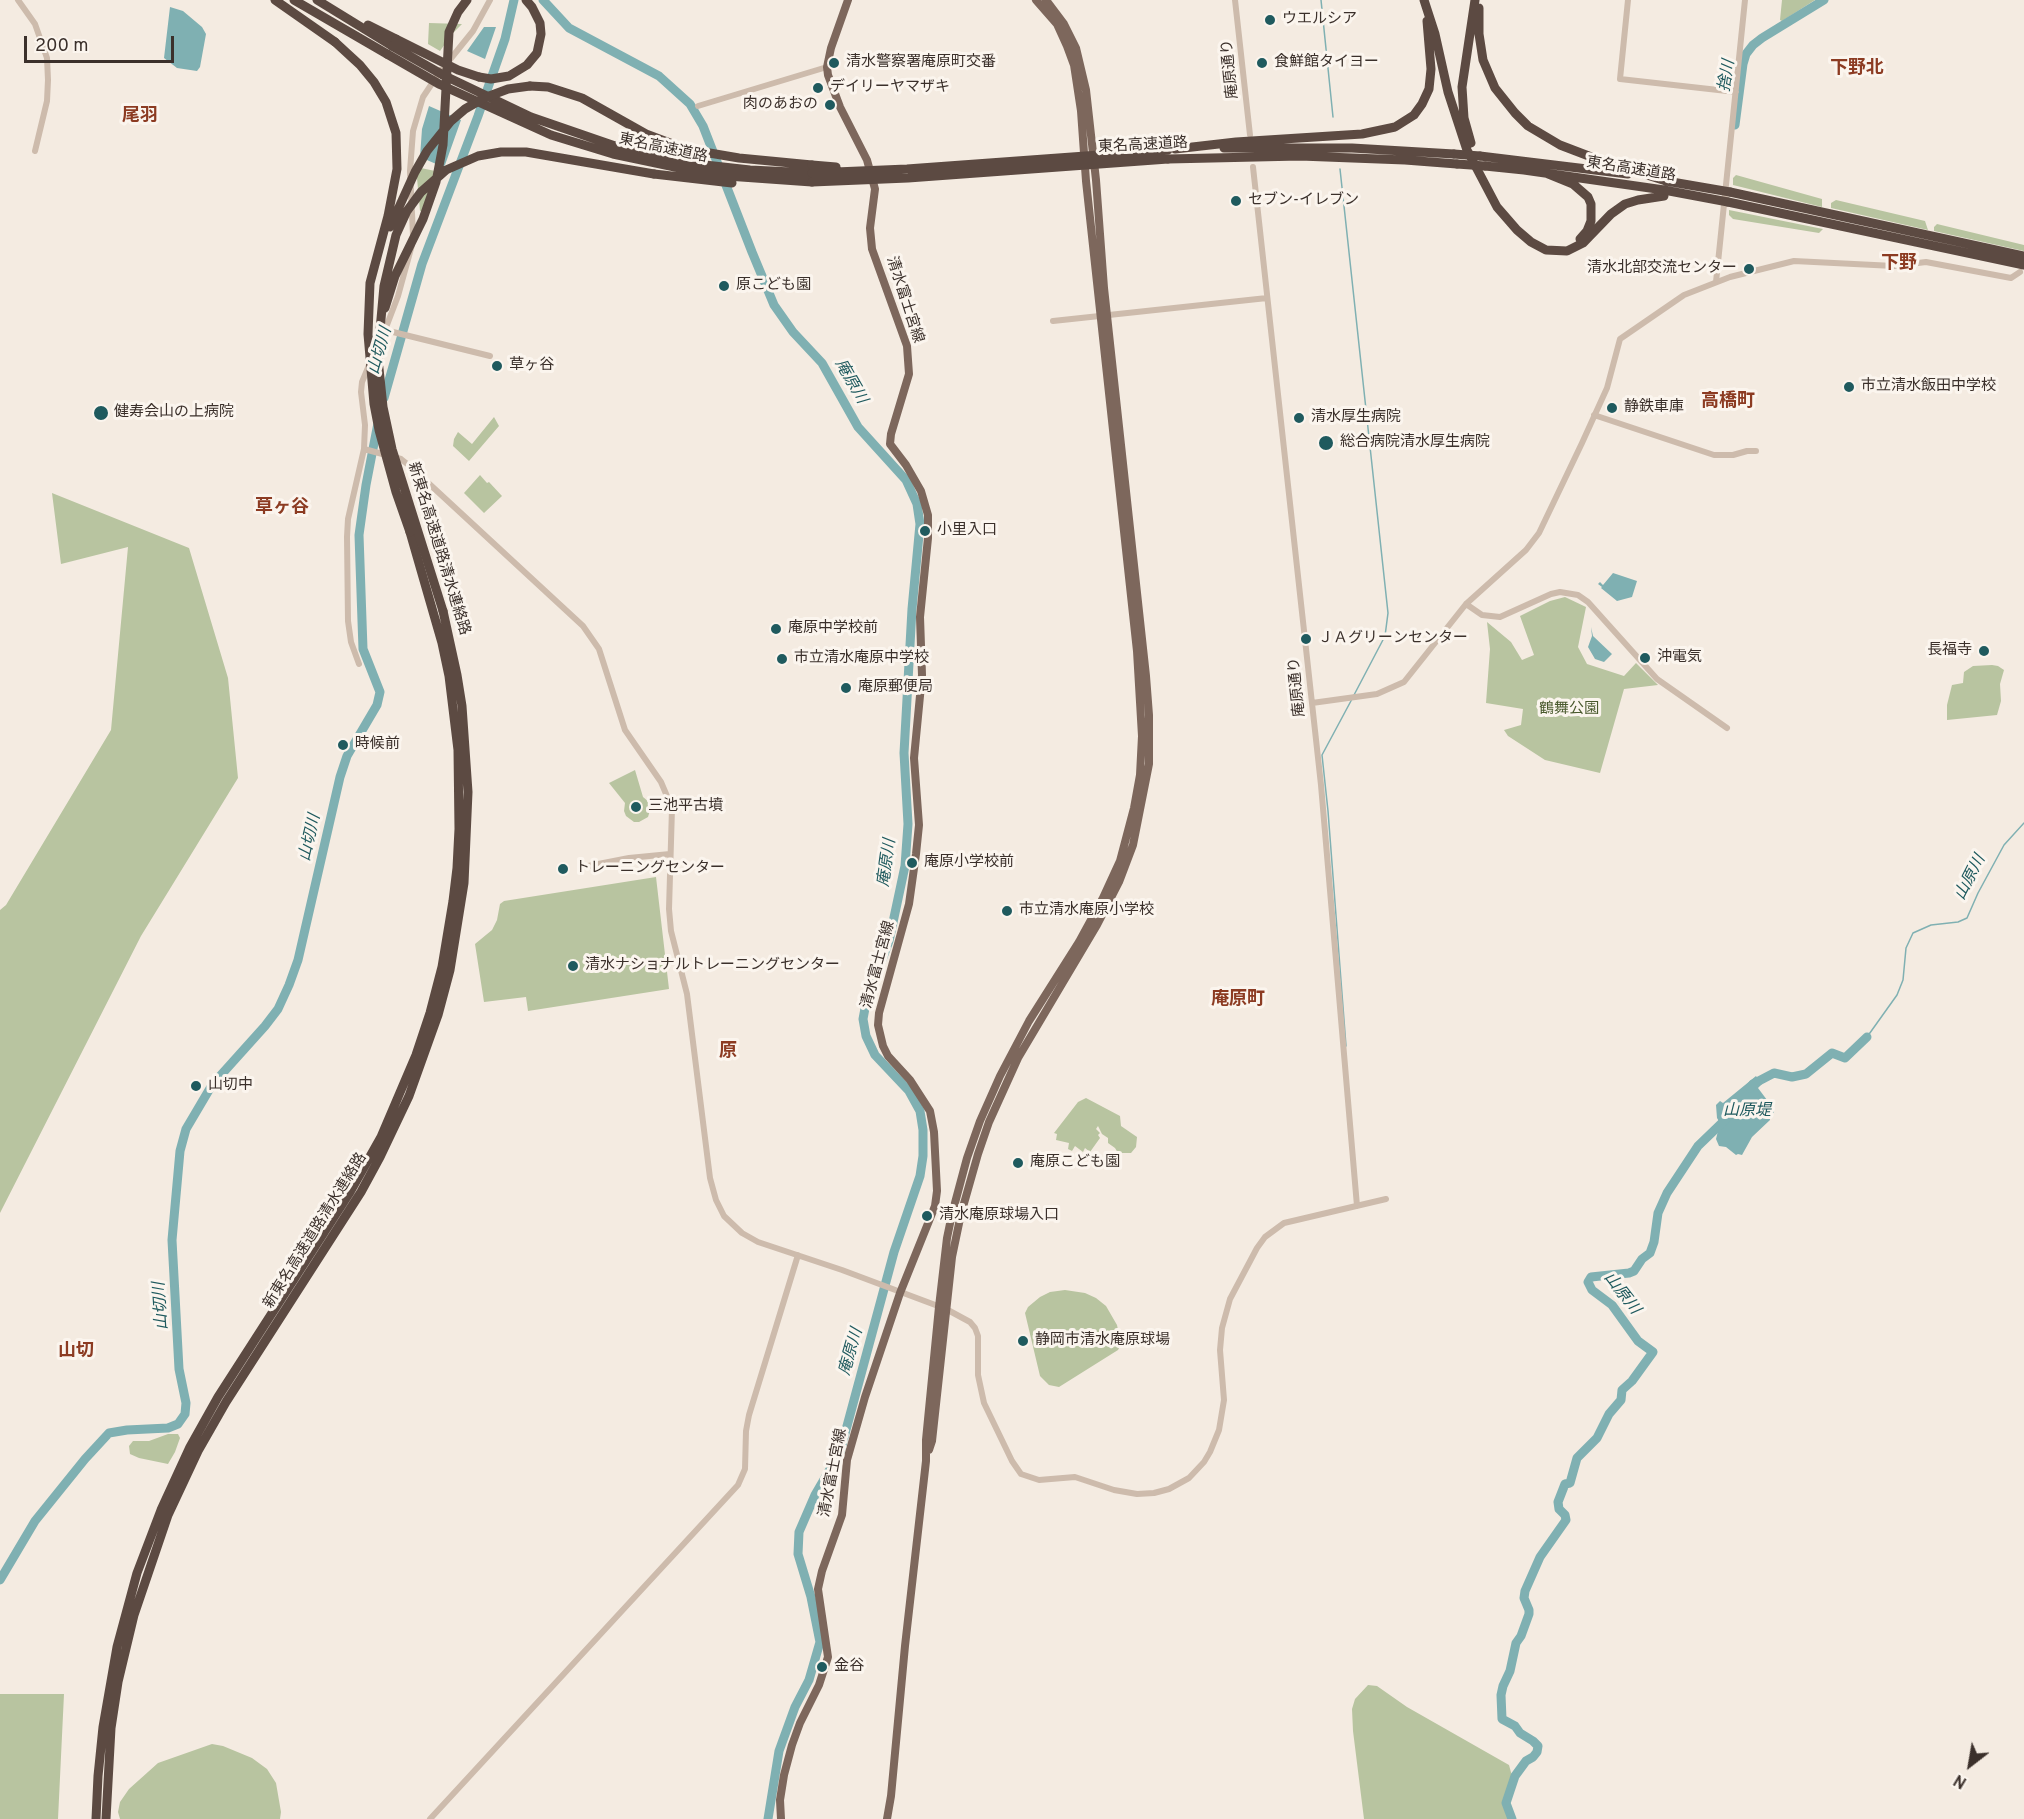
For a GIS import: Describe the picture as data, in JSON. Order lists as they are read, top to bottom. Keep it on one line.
{"streets":{"highway":["東名高速道路","新東名高速道路清水連絡路"],"main road":["清水富士宮線"],"street":["庵原通り"]},"districts":["下野北","尾羽","下野","高橋町","草ヶ谷","庵原町","原","山切"],"water":["捨川","山切川","庵原川","山原川","山原堤"],"parks":["鶴舞公園"],"places":["ウエルシア","清水警察署庵原町交番","食鮮館タイヨー","デイリーヤマザキ","肉のあおの","セブン-イレブン","清水北部交流センター","原こども園","草ヶ谷","市立清水飯田中学校","静鉄車庫","健寿会山の上病院","清水厚生病院","総合病院清水厚生病院","小里入口","庵原中学校前","ＪＡグリーンセンター","長福寺","沖電気","市立清水庵原中学校","庵原郵便局","時候前","三池平古墳","庵原小学校前","トレーニングセンター","市立清水庵原小学校","清水ナショナルトレーニングセンター","山切中","庵原こども園","清水庵原球場入口","静岡市清水庵原球場","金谷"],"scale_bar":"200 m","north":"bottom left"}
